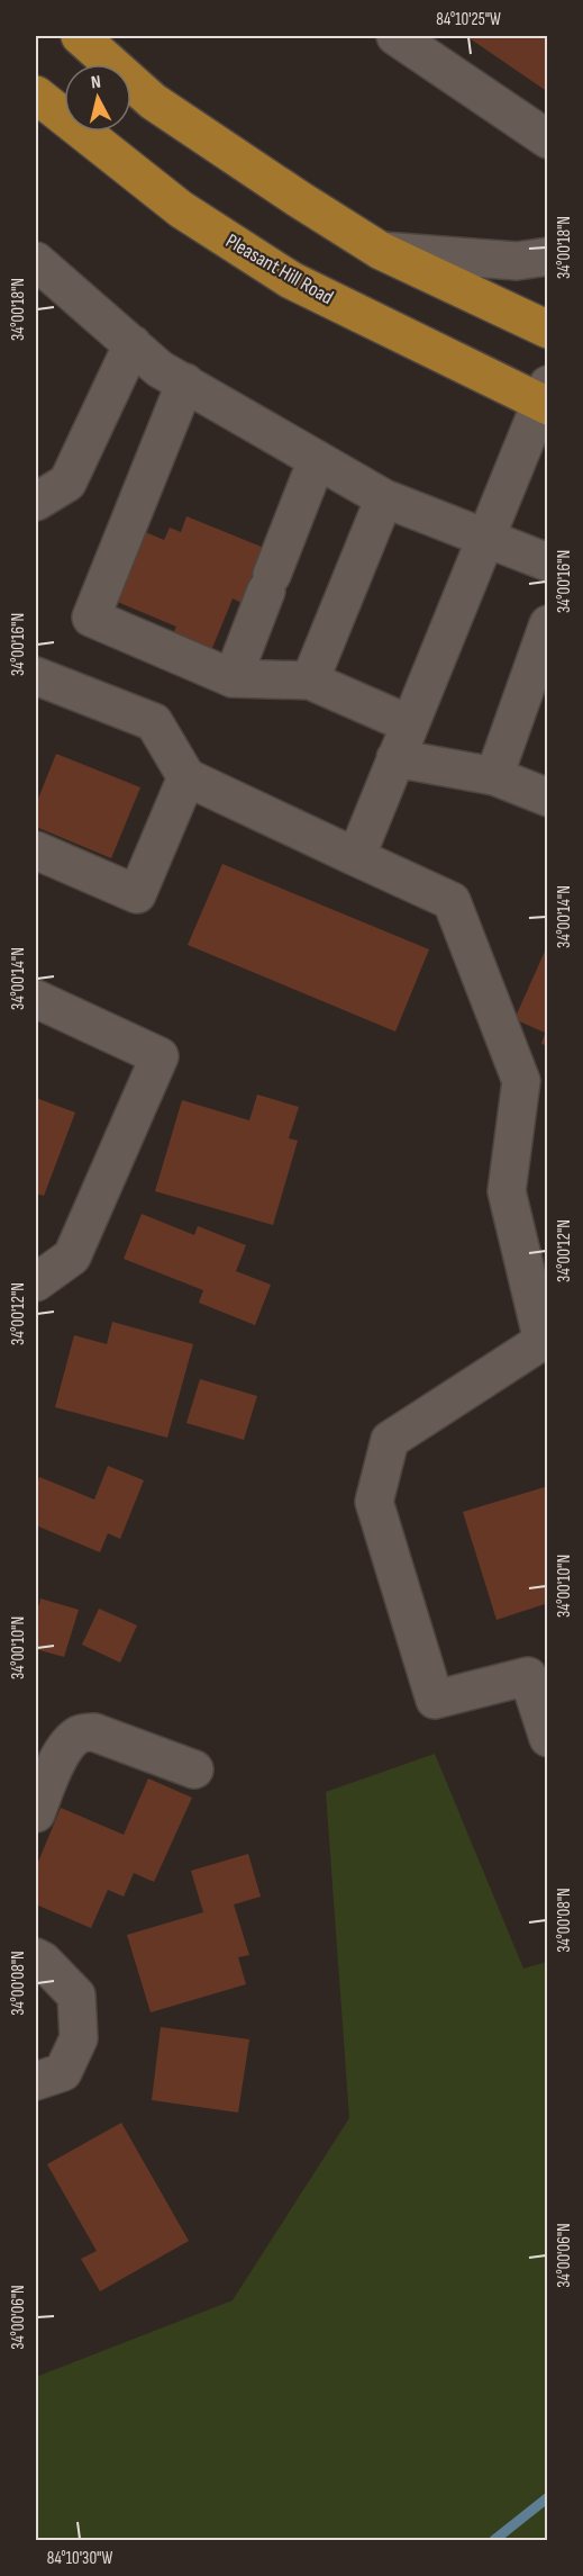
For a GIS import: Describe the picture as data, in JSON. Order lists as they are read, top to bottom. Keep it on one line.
{"streets":{"highway":["Pleasant Hill Road"]},"north":"top","coordinates":["84°10'25\"W","34°00'18\"N","34°00'16\"N","34°00'14\"N","34°00'12\"N","34°00'10\"N","34°00'08\"N","34°00'06\"N","84°10'30\"W"]}
